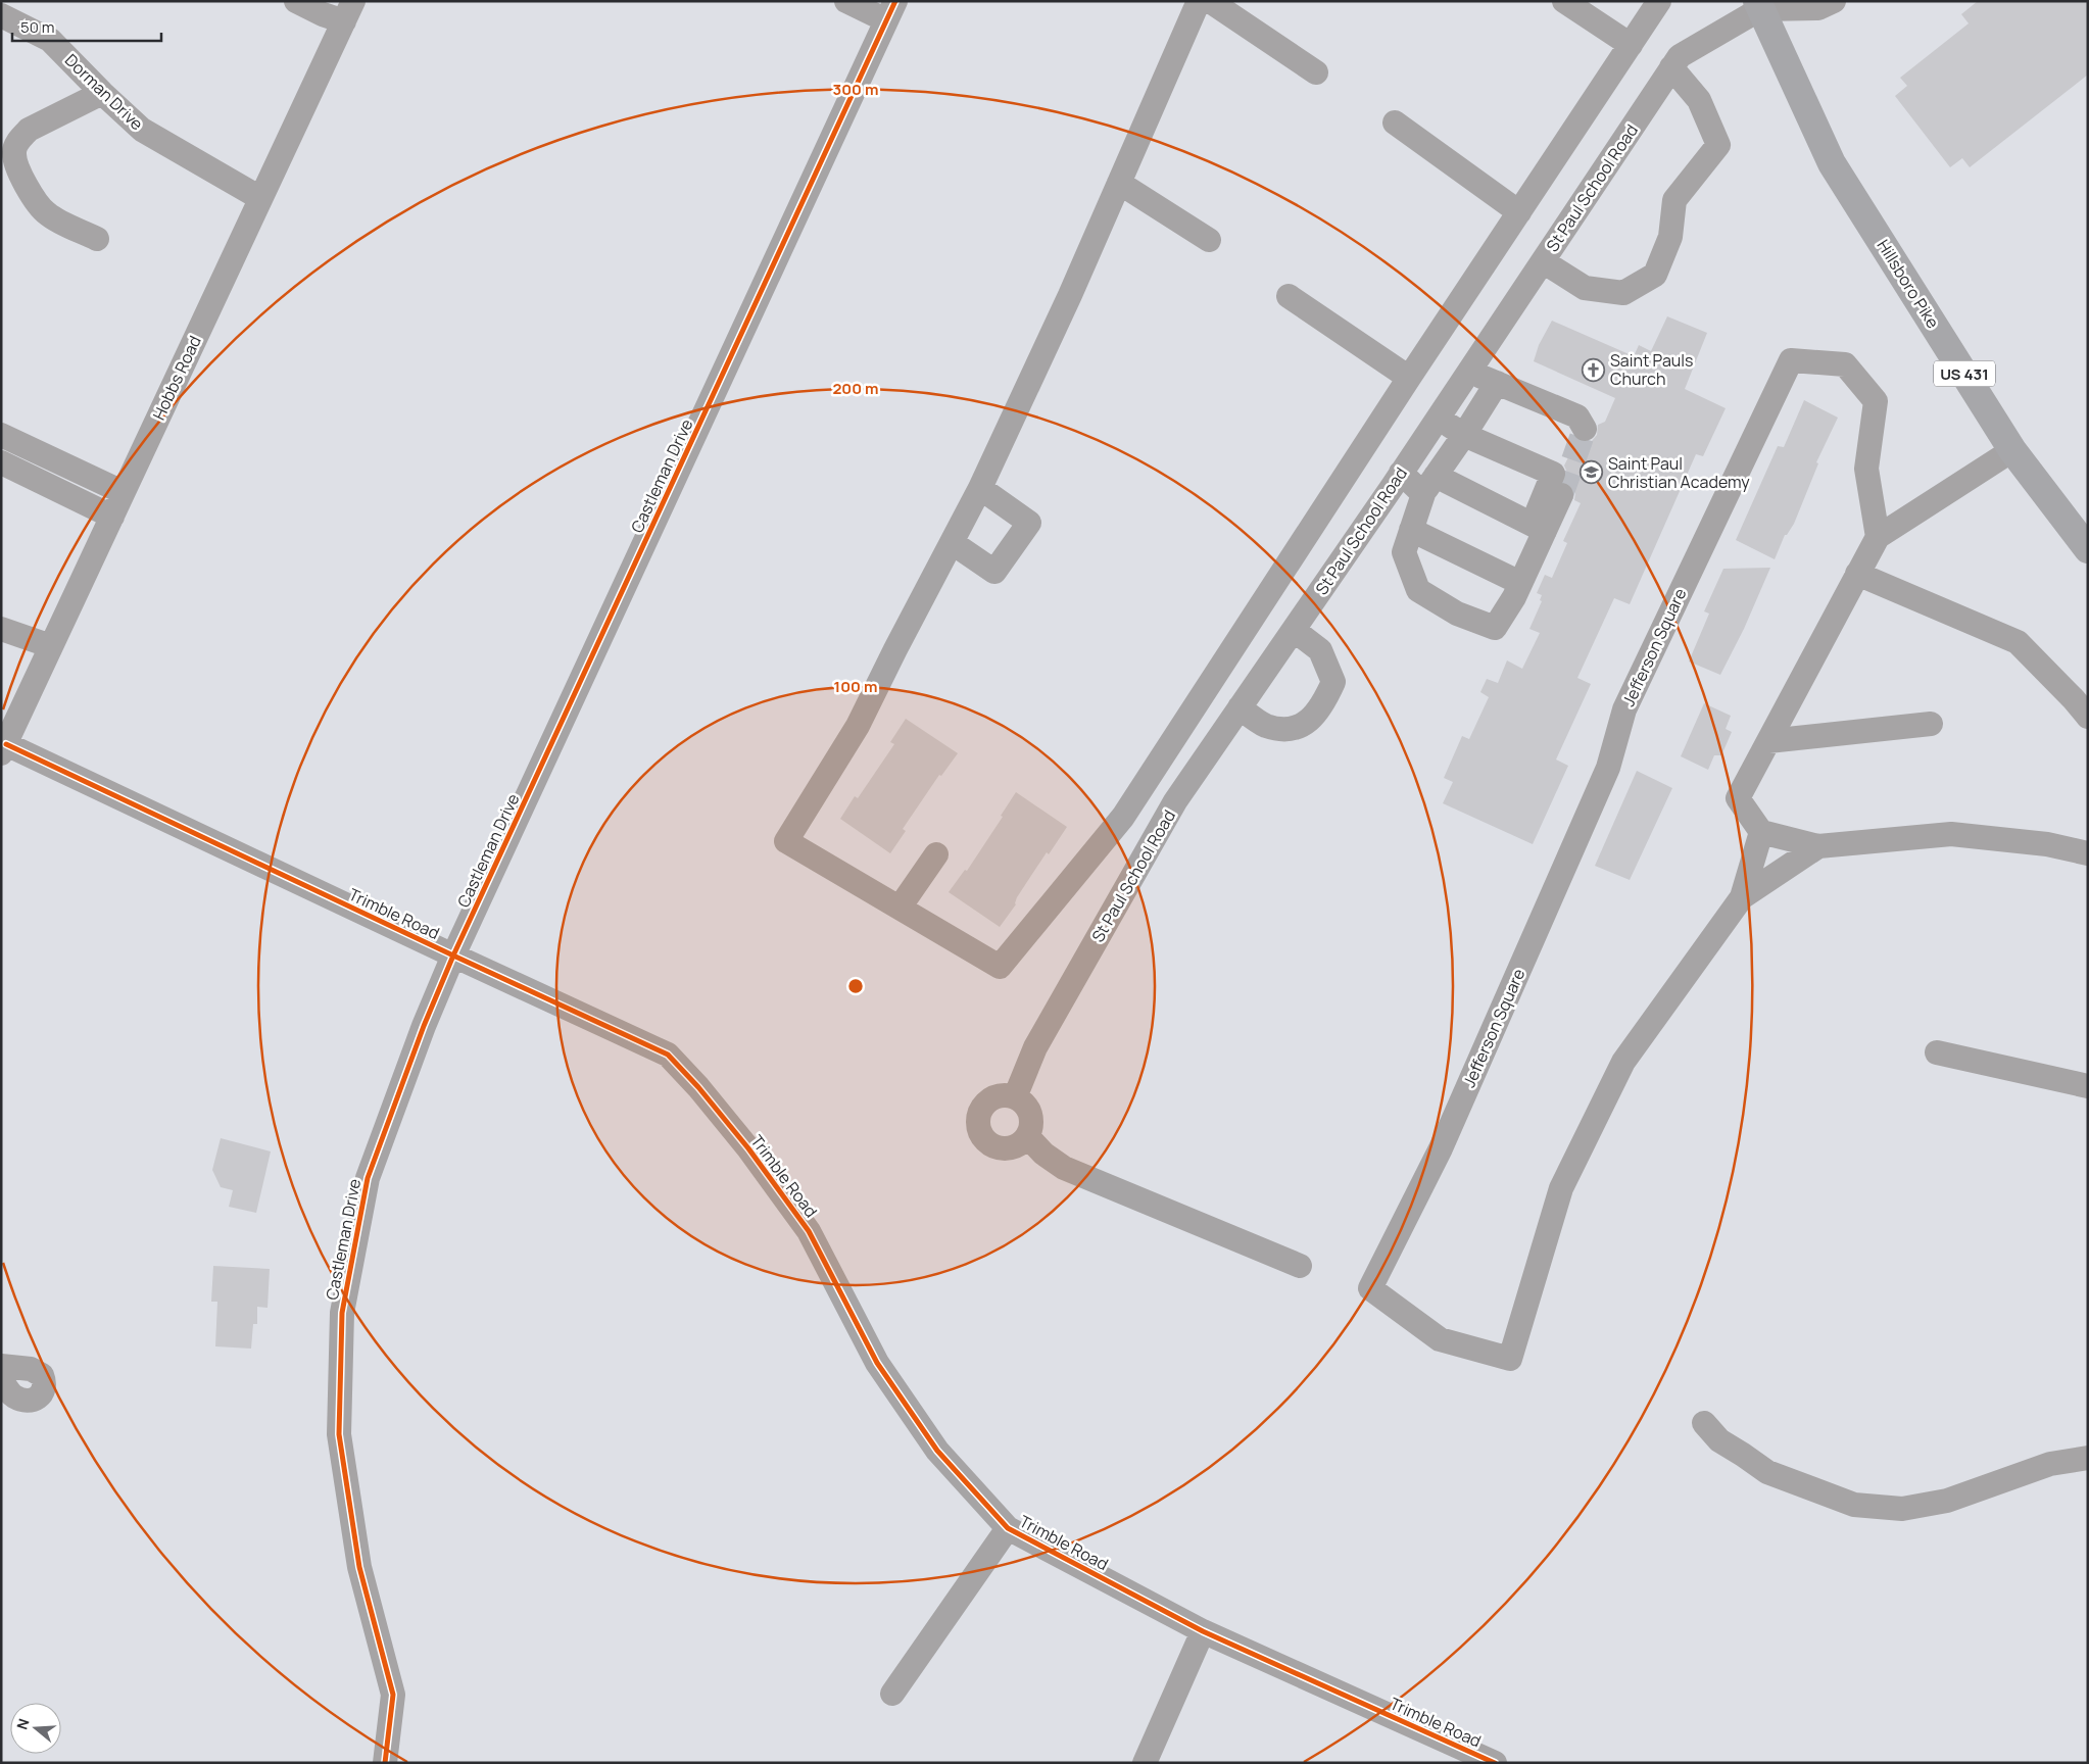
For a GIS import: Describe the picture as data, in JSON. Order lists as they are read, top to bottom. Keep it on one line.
{"streets":{"main road":["Hillsboro Pike","US 431"],"street":["Dorman Drive","St Paul School Road","Hobbs Road","Castleman Drive","Jefferson Square","Trimble Road"]},"crossings":[["Dorman Drive","Hobbs Road"],["St Paul School Road","Hillsboro Pike"],["Hobbs Road","Trimble Road"],["Castleman Drive","Trimble Road"]],"places":{"church":["Saint Pauls Church"],"school or university":["Saint Paul Christian Academy"]},"scale_bar":"50 m","north":"left","rings":["300 m","200 m","100 m"]}
